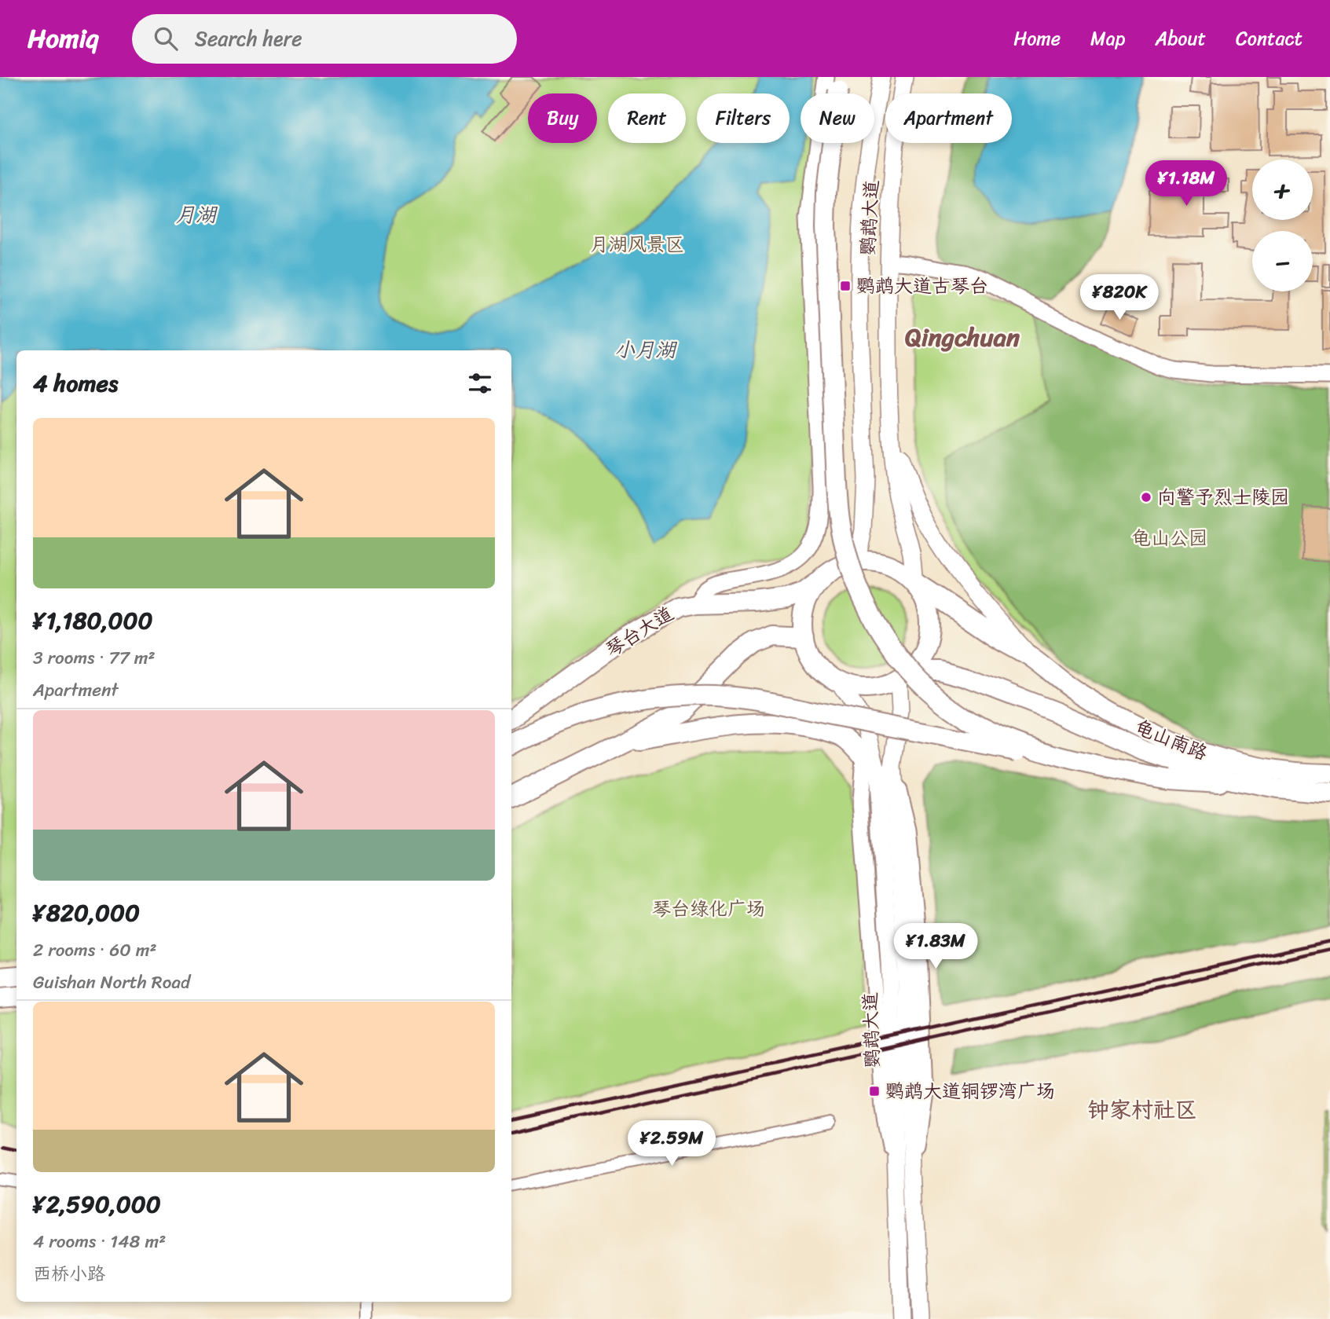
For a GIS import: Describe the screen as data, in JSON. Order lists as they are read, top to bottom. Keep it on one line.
{"streets":{"highway":["琴台大道","龟山南路"],"main road":["鹦鹉大道"]},"crossings":[["鹦鹉大道","琴台大道"],["鹦鹉大道","龟山南路"],["琴台大道","龟山南路"]],"districts":["Qingchuan","钟家村社区"],"water":["月湖","小月湖"],"parks":["月湖风景区","龟山公园","琴台绿化广场"],"places":{"transit":["鹦鹉大道古琴台","鹦鹉大道铜锣湾广场"],"other":["向警予烈士陵园"]},"page":{"header":"Homiq","search":"Search here","nav":["Home","Map","About","Contact"],"chip":["Buy","Rent","Filters","New","Apartment"],"map_buttons":["+","−"],"price":["¥1.18M","¥820K","¥1.83M","¥2.59M"],"heading":"4 homes","list":[{"name":"¥1,180,000","note":"3 rooms · 77 m² · Apartment"},{"name":"¥820,000","note":"2 rooms · 60 m² · Guishan North Road"},{"name":"¥2,590,000","note":"4 rooms · 148 m² · 西桥小路"}]}}
